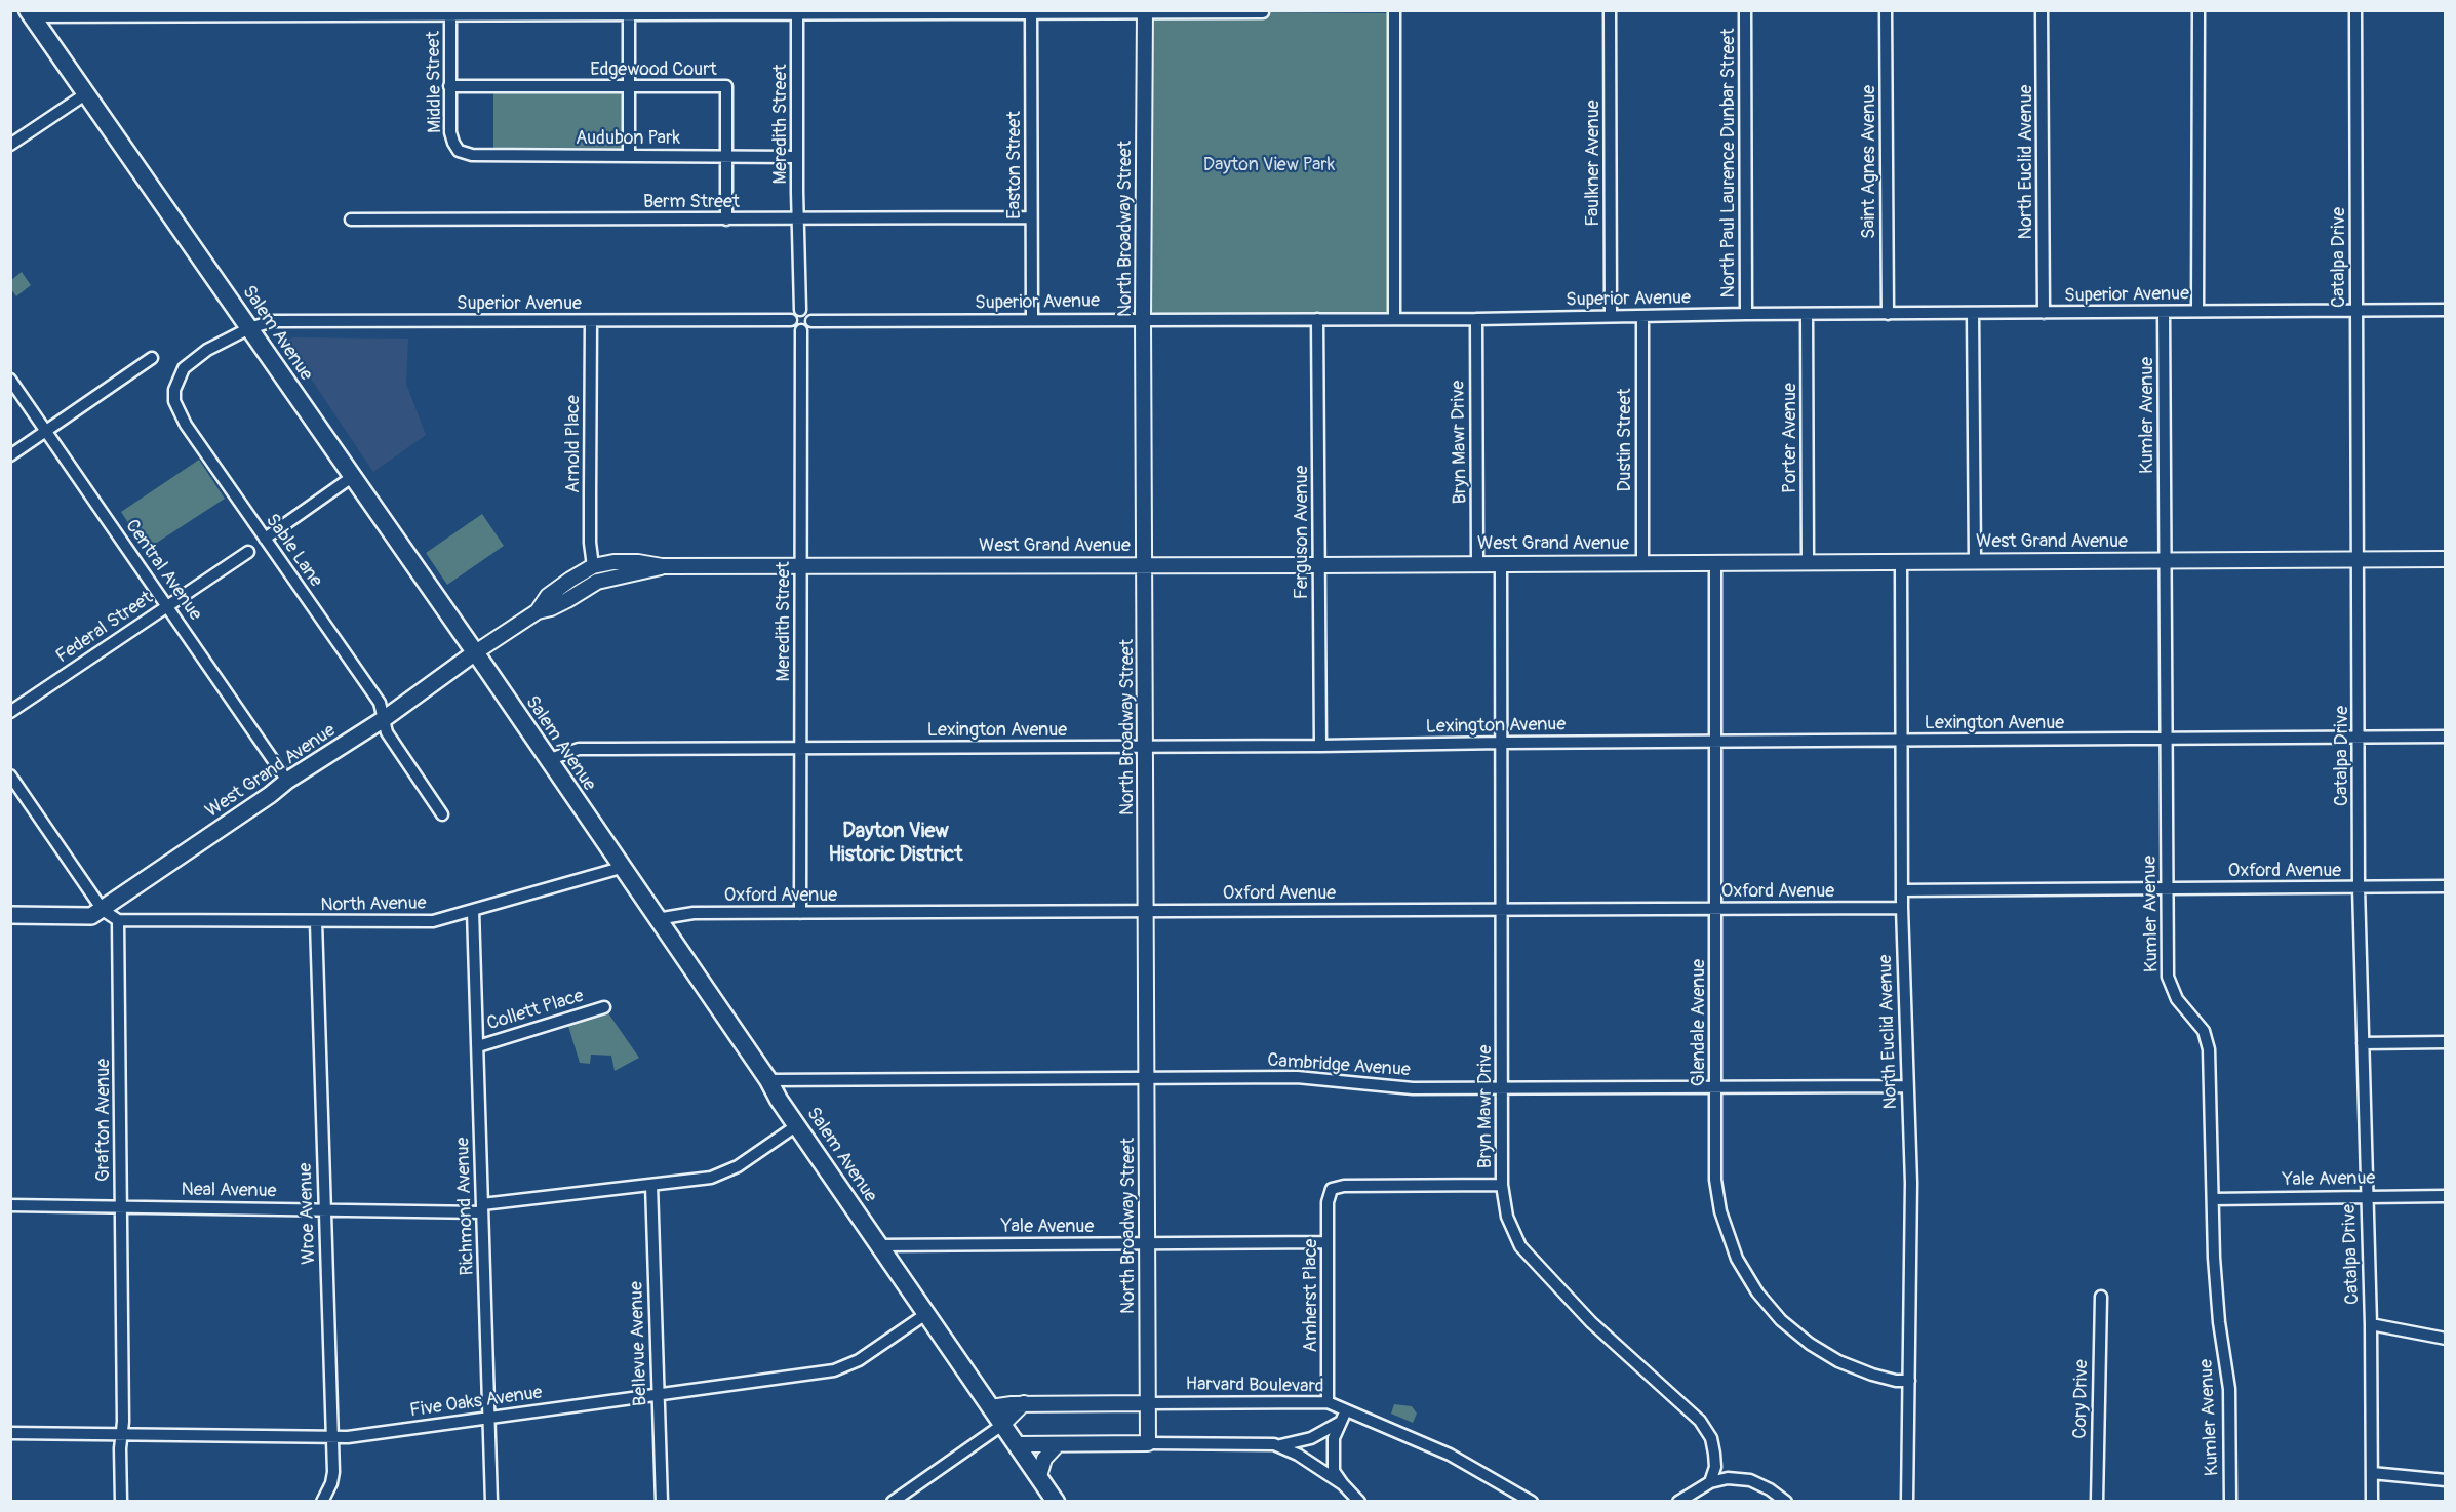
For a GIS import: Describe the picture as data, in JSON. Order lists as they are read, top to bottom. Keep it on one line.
{"streets":{"main road":["Salem Avenue","West Grand Avenue"],"street":["Edgewood Court","Middle Street","Meredith Street","Audubon Park","Saint Agnes Avenue","North Euclid Avenue","Faulkner Avenue","North Paul Laurence Dunbar Street","Easton Street","Berm Street","North Broadway Street","Catalpa Drive","Superior Avenue","Kumler Avenue","Porter Avenue","Dustin Street","Bryn Mawr Drive","Arnold Place","Ferguson Avenue","Sable Lane","Central Avenue","Federal Street","Lexington Avenue","Oxford Avenue","North Avenue","Collett Place","Glendale Avenue","Cambridge Avenue","Grafton Avenue","Yale Avenue","Neal Avenue","Richmond Avenue","Wroe Avenue","Amherst Place","Bellevue Avenue","Harvard Boulevard","Cory Drive","Five Oaks Avenue"]},"crossings":[["Edgewood Court","Middle Street"],["Edgewood Court","Audubon Park"],["Edgewood Court","Berm Street"],["Middle Street","Audubon Park"],["Meredith Street","Audubon Park"],["Meredith Street","Berm Street"],["Meredith Street","Superior Avenue"],["Meredith Street","West Grand Avenue"],["Meredith Street","Lexington Avenue"],["Meredith Street","Oxford Avenue"],["Saint Agnes Avenue","Superior Avenue"],["North Euclid Avenue","Superior Avenue"],["North Euclid Avenue","West Grand Avenue"],["North Euclid Avenue","Lexington Avenue"],["North Euclid Avenue","Oxford Avenue"],["North Euclid Avenue","Glendale Avenue"],["North Euclid Avenue","Cambridge Avenue"],["Faulkner Avenue","Superior Avenue"],["North Paul Laurence Dunbar Street","Superior Avenue"],["Easton Street","Berm Street"],["Easton Street","Superior Avenue"],["North Broadway Street","Superior Avenue"],["North Broadway Street","West Grand Avenue"],["North Broadway Street","Lexington Avenue"],["North Broadway Street","Oxford Avenue"],["North Broadway Street","Cambridge Avenue"],["North Broadway Street","Yale Avenue"],["North Broadway Street","Harvard Boulevard"],["Catalpa Drive","Superior Avenue"],["Catalpa Drive","West Grand Avenue"],["Catalpa Drive","Lexington Avenue"],["Catalpa Drive","Oxford Avenue"],["Catalpa Drive","Yale Avenue"],["Superior Avenue","Salem Avenue"],["Superior Avenue","Kumler Avenue"],["Superior Avenue","Porter Avenue"],["Superior Avenue","Dustin Street"],["Superior Avenue","Bryn Mawr Drive"],["Superior Avenue","Arnold Place"],["Superior Avenue","Ferguson Avenue"],["Superior Avenue","Sable Lane"],["Salem Avenue","West Grand Avenue"],["Salem Avenue","Sable Lane"],["Salem Avenue","Lexington Avenue"],["Salem Avenue","Oxford Avenue"],["Salem Avenue","North Avenue"],["Salem Avenue","Cambridge Avenue"],["Salem Avenue","Yale Avenue"],["Salem Avenue","Neal Avenue"],["Salem Avenue","Harvard Boulevard"],["Salem Avenue","Five Oaks Avenue"],["Kumler Avenue","West Grand Avenue"],["Kumler Avenue","Lexington Avenue"],["Kumler Avenue","Oxford Avenue"],["Kumler Avenue","Yale Avenue"],["Porter Avenue","West Grand Avenue"],["Dustin Street","West Grand Avenue"],["Bryn Mawr Drive","West Grand Avenue"],["Bryn Mawr Drive","Lexington Avenue"],["Bryn Mawr Drive","Oxford Avenue"],["Bryn Mawr Drive","Cambridge Avenue"],["Bryn Mawr Drive","Amherst Place"],["Arnold Place","West Grand Avenue"],["Ferguson Avenue","West Grand Avenue"],["Ferguson Avenue","Lexington Avenue"],["West Grand Avenue","Sable Lane"],["West Grand Avenue","Central Avenue"],["West Grand Avenue","Glendale Avenue"],["Central Avenue","Federal Street"],["Lexington Avenue","Glendale Avenue"],["Oxford Avenue","Glendale Avenue"],["North Avenue","Grafton Avenue"],["North Avenue","Richmond Avenue"],["North Avenue","Wroe Avenue"],["Collett Place","Richmond Avenue"],["Glendale Avenue","Cambridge Avenue"],["Grafton Avenue","Neal Avenue"],["Grafton Avenue","Five Oaks Avenue"],["Yale Avenue","Amherst Place"],["Neal Avenue","Richmond Avenue"],["Neal Avenue","Wroe Avenue"],["Neal Avenue","Bellevue Avenue"],["Richmond Avenue","Five Oaks Avenue"],["Wroe Avenue","Five Oaks Avenue"],["Amherst Place","Harvard Boulevard"],["Bellevue Avenue","Five Oaks Avenue"]],"districts":["Dayton View Historic District"],"parks":["Dayton View Park"]}
